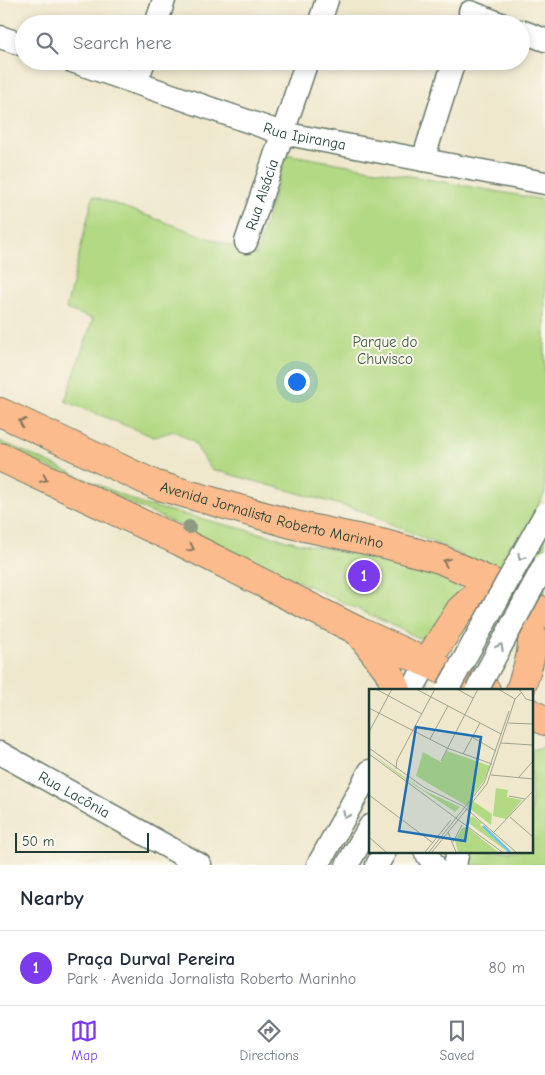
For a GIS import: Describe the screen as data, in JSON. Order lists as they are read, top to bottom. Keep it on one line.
{"streets":{"main road":["Avenida Jornalista Roberto Marinho"],"street":["Rua Ipiranga","Rua Alsácia","Rua Lacônia"]},"crossings":[["Rua Ipiranga","Rua Alsácia"]],"parks":["Parque do Chuvisco"],"scale_bar":"50 m","page":{"search":"Search here","pins":"1","scale":"50 m","heading":"Nearby","list":[{"mark":"1","name":"Praça Durval Pereira","note":"Park · Avenida Jornalista Roberto Marinho","value":"80 m"}],"nav":["Map","Directions","Saved"]}}
